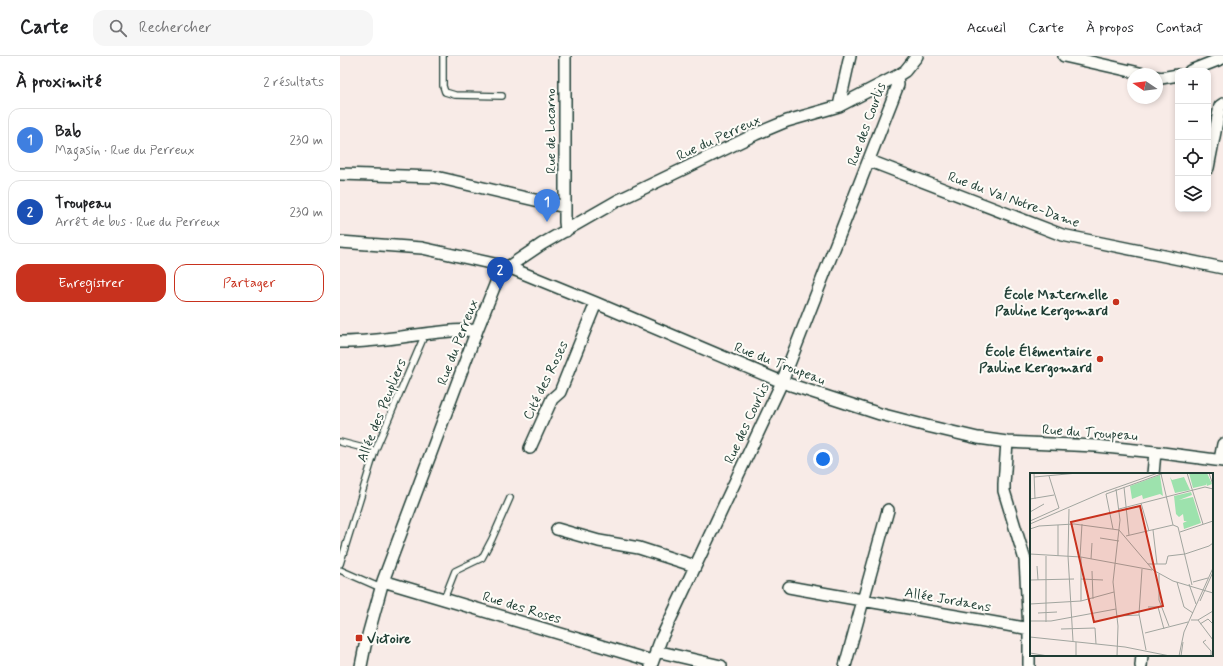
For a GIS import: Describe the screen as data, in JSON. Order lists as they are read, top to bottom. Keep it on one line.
{"streets":{"street":["Rue des Courlis","Rue de Locarno","Rue du Perreux","Rue du Val Notre-Dame","Rue du Troupeau","Cité des Roses","Allée Jordaens","Rue des Roses"],"lane":["Allée des Peupliers"]},"crossings":[["Rue des Courlis","Rue du Perreux"],["Rue des Courlis","Rue du Val Notre-Dame"],["Rue des Courlis","Rue du Troupeau"],["Rue des Courlis","Rue des Roses"],["Rue de Locarno","Rue du Perreux"],["Rue du Perreux","Rue du Troupeau"],["Rue du Perreux","Rue des Roses"],["Rue du Troupeau","Cité des Roses"]],"places":{"other":["École Maternelle Pauline Kergomard","École Élémentaire Pauline Kergomard"],"transit":["Victoire"]},"north":"left","page":{"header":"Carte","search":"Rechercher","nav":["Accueil","Carte","À propos","Contact"],"heading":["À proximité","2 résultats"],"map_buttons":["+","−"],"list":[{"mark":"1","name":"Bab","note":"Magasin · Rue du Perreux","value":"230 m"},{"mark":"2","name":"Troupeau","note":"Arrêt de bus · Rue du Perreux","value":"230 m"}],"pins":["1","2"],"buttons":["Enregistrer","Partager"]}}
